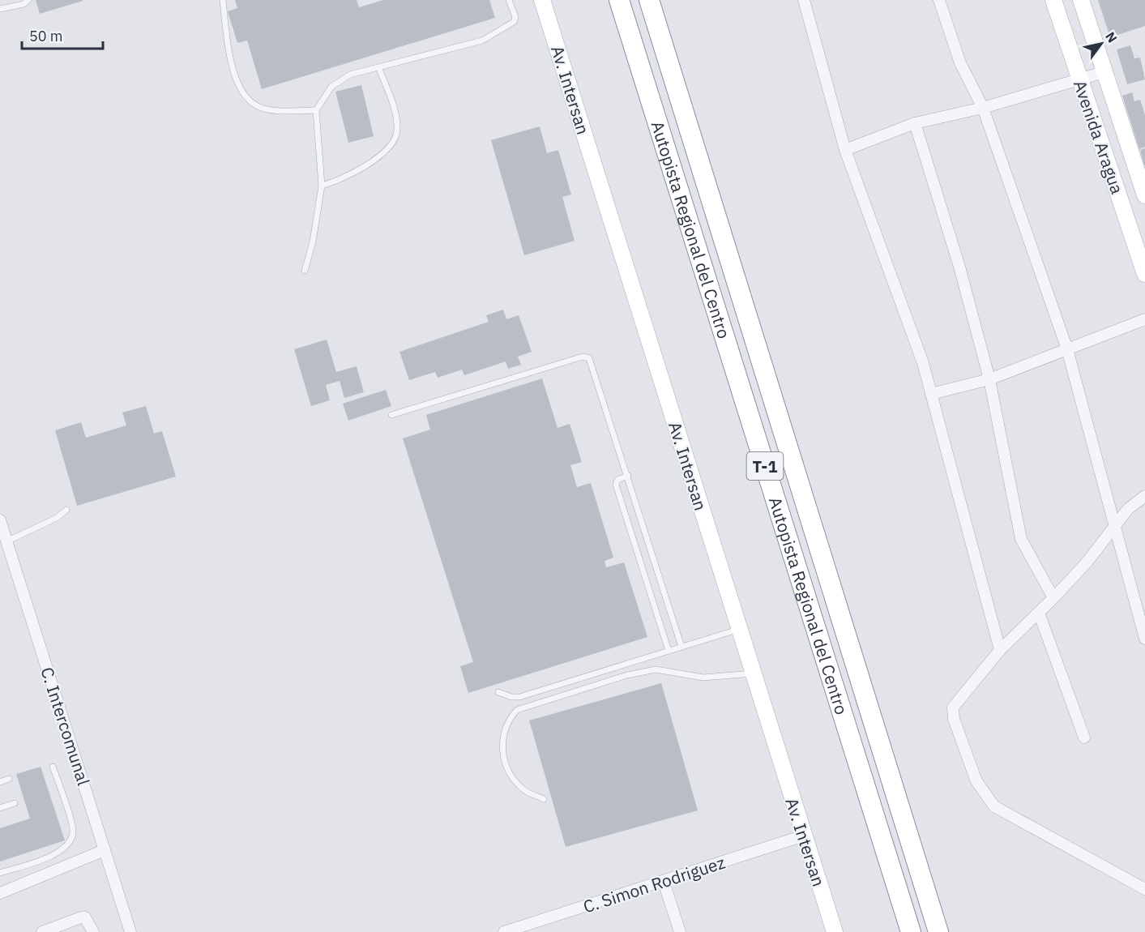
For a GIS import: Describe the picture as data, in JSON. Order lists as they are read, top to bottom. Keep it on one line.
{"streets":{"highway":["Autopista Regional del Centro","T-1"],"street":["Av. Intersan","Avenida Aragua","C. Intercomunal","C. Simon Rodriguez"]},"crossings":[["Av. Intersan","C. Simon Rodriguez"]],"scale_bar":"50 m","north":"top right"}
